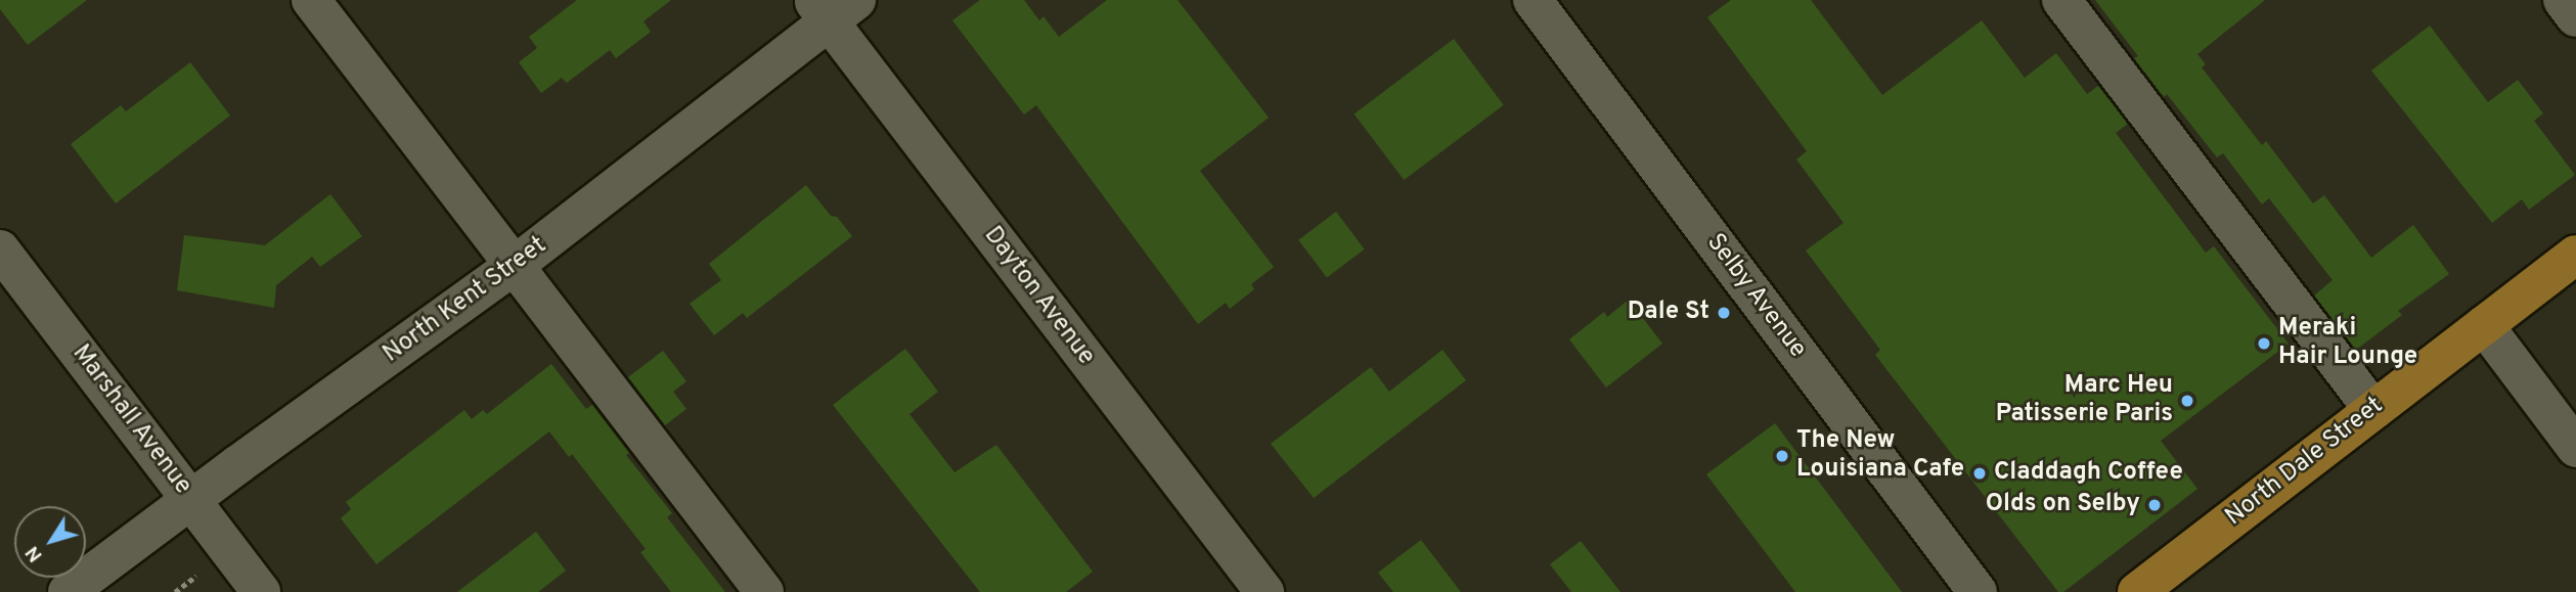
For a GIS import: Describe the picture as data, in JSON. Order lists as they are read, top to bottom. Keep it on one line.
{"streets":{"main road":["North Dale Street"],"street":["Dayton Avenue","Selby Avenue","North Kent Street","Marshall Avenue"]},"crossings":[["Dayton Avenue","North Kent Street"],["North Kent Street","Marshall Avenue"]],"places":["Dale St","Meraki Hair Lounge","Marc Heu Patisserie Paris","The New Louisiana Cafe","Claddagh Coffee","Olds on Selby"],"north":"bottom left"}
